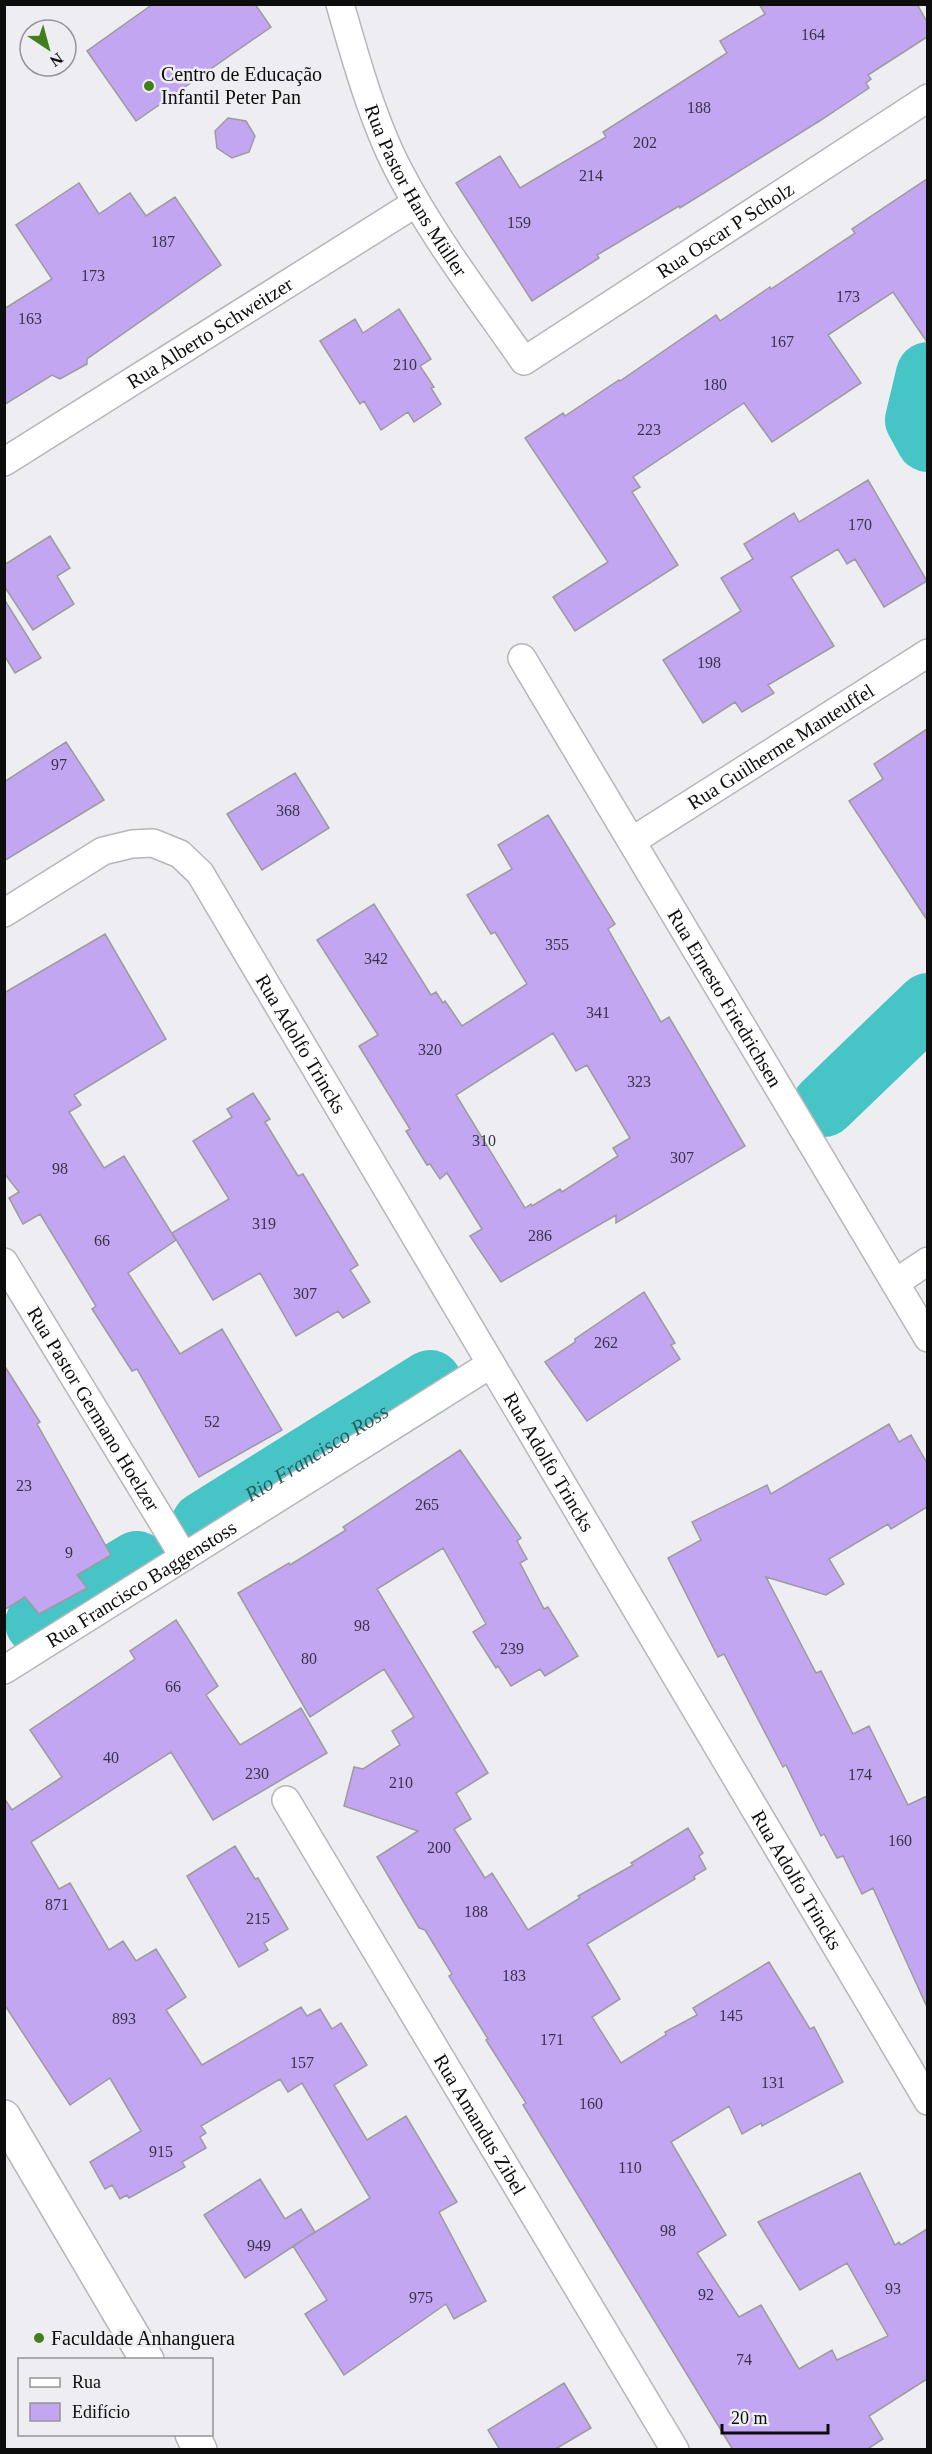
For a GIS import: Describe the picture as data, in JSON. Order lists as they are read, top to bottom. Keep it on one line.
{"streets":{"street":["Rua Pastor Hans Müller","Rua Oscar P Scholz","Rua Alberto Schweitzer","Rua Guilherme Manteuffel","Rua Ernesto Friedrichsen","Rua Adolfo Trincks","Rua Pastor Germano Hoelzer","Rua Francisco Baggenstoss","Rua Amandus Zibel"]},"crossings":[["Rua Pastor Hans Müller","Rua Oscar P Scholz"],["Rua Pastor Hans Müller","Rua Alberto Schweitzer"],["Rua Guilherme Manteuffel","Rua Ernesto Friedrichsen"],["Rua Adolfo Trincks","Rua Francisco Baggenstoss"],["Rua Pastor Germano Hoelzer","Rua Francisco Baggenstoss"]],"water":["Rio Francisco Ross"],"places":["Centro de Educação Infantil Peter Pan","Faculdade Anhanguera"],"house_numbers":["164","188","202","214","159","187","173","173","163","167","210","180","223","170","198","97","368","355","342","341","320","323","310","307","98","319","286","66","307","262","52","23","265","9","98","239","80","66","40","230","174","210","160","200","871","188","215","183","145","893","171","157","131","160","915","110","98","949","93","92","975","74"],"legend":["Rua","Edifício"],"scale_bar":"20 m","north":"bottom right"}
